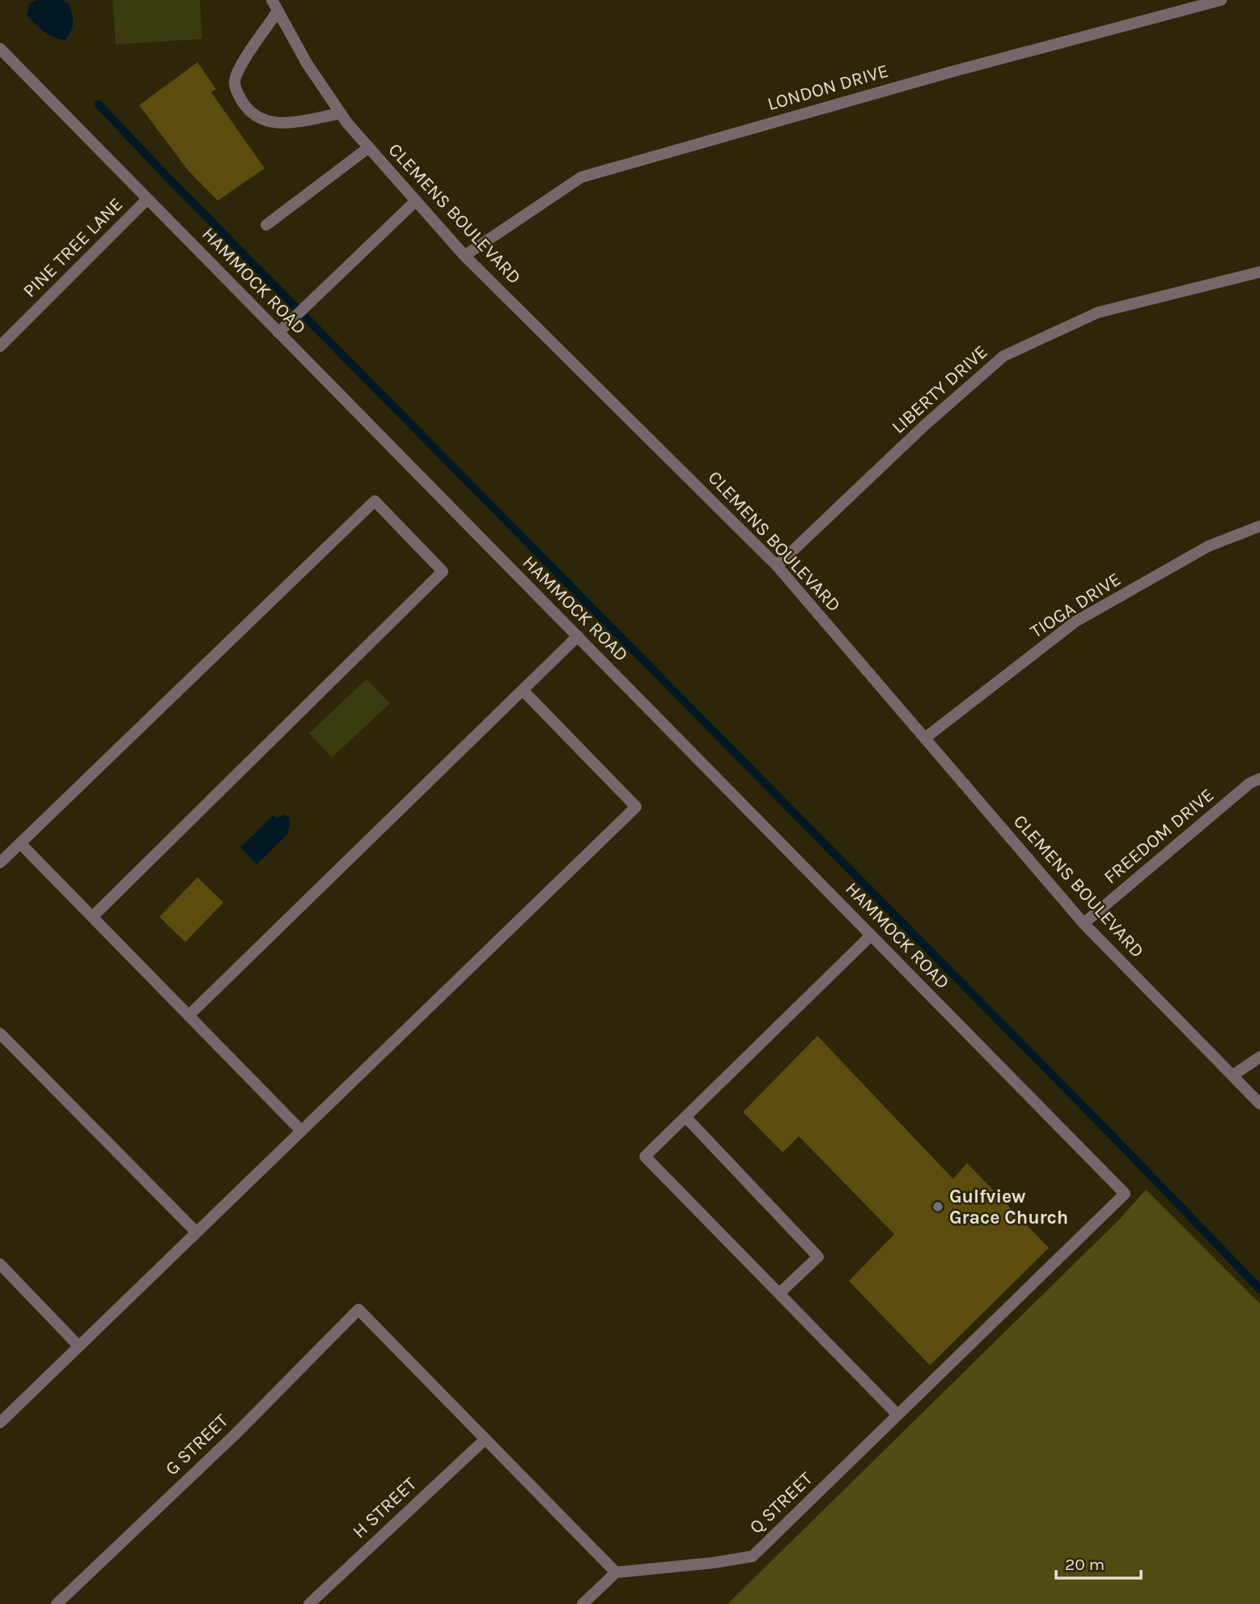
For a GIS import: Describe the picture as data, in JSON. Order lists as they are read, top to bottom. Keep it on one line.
{"streets":{"street":["LONDON DRIVE","CLEMENS BOULEVARD","PINE TREE LANE","HAMMOCK ROAD","LIBERTY DRIVE","TIOGA DRIVE","FREEDOM DRIVE","G STREET","Q STREET","H STREET"]},"crossings":[["LONDON DRIVE","CLEMENS BOULEVARD"],["CLEMENS BOULEVARD","LIBERTY DRIVE"],["CLEMENS BOULEVARD","TIOGA DRIVE"],["CLEMENS BOULEVARD","FREEDOM DRIVE"],["PINE TREE LANE","HAMMOCK ROAD"],["HAMMOCK ROAD","Q STREET"],["G STREET","H STREET"]],"places":["Gulfview Grace Church"],"scale_bar":"20 m"}
